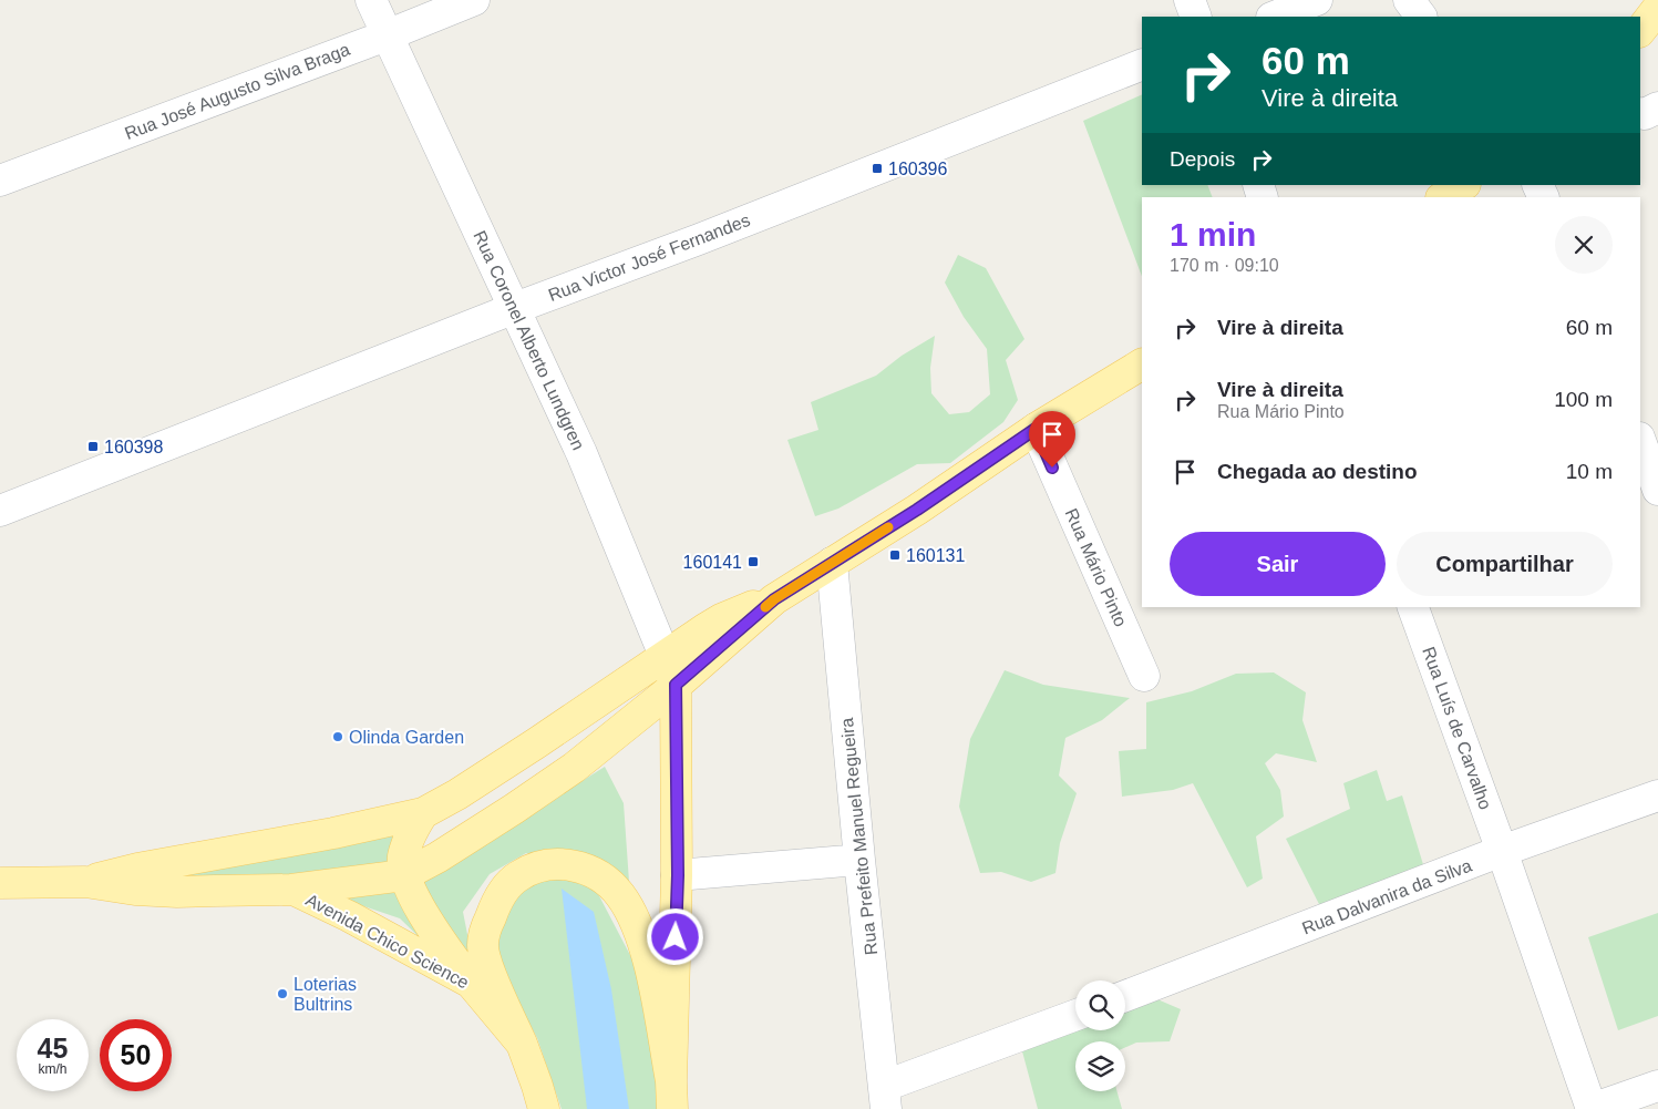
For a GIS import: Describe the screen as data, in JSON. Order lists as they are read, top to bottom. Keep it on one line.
{"streets":{"main road":["Rua Coronel Alberto Lundgren","Avenida Chico Science"],"street":["Rua José Augusto Silva Braga","Rua Victor José Fernandes","Rua Mário Pinto","Rua Luís de Carvalho","Rua Prefeito Manuel Regueira","Rua Dalvanira da Silva"]},"crossings":[["Rua José Augusto Silva Braga","Rua Coronel Alberto Lundgren"],["Rua Victor José Fernandes","Rua Coronel Alberto Lundgren"],["Rua Luís de Carvalho","Rua Dalvanira da Silva"]],"places":{"transit":["160396","160398","160131","160141"],"other":["Olinda Garden","Loterias Bultrins"]},"page":{"turn":["60 m","Vire à direita"],"then":"Depois","heading":["1 min","170 m · 09:10"],"list":[{"name":"Vire à direita","value":"60 m"},{"name":"Vire à direita","note":"Rua Mário Pinto","value":"100 m"},{"name":"Chegada ao destino","value":"10 m"}],"buttons":["Sair","Compartilhar"],"speed":"45 km/h","limit":"50"}}
